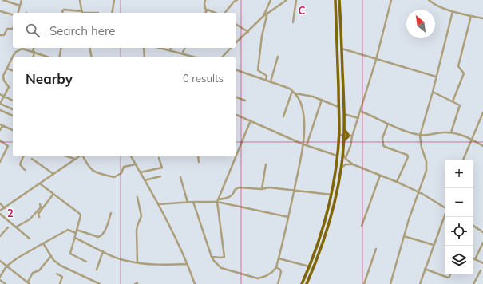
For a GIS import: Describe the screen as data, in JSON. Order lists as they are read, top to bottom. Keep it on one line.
{"north":"top left","page":{"search":"Search here","heading":["Nearby","0 results"],"map_buttons":["+","−"]},"grid":{"columns":["C"],"rows":["2"]}}
